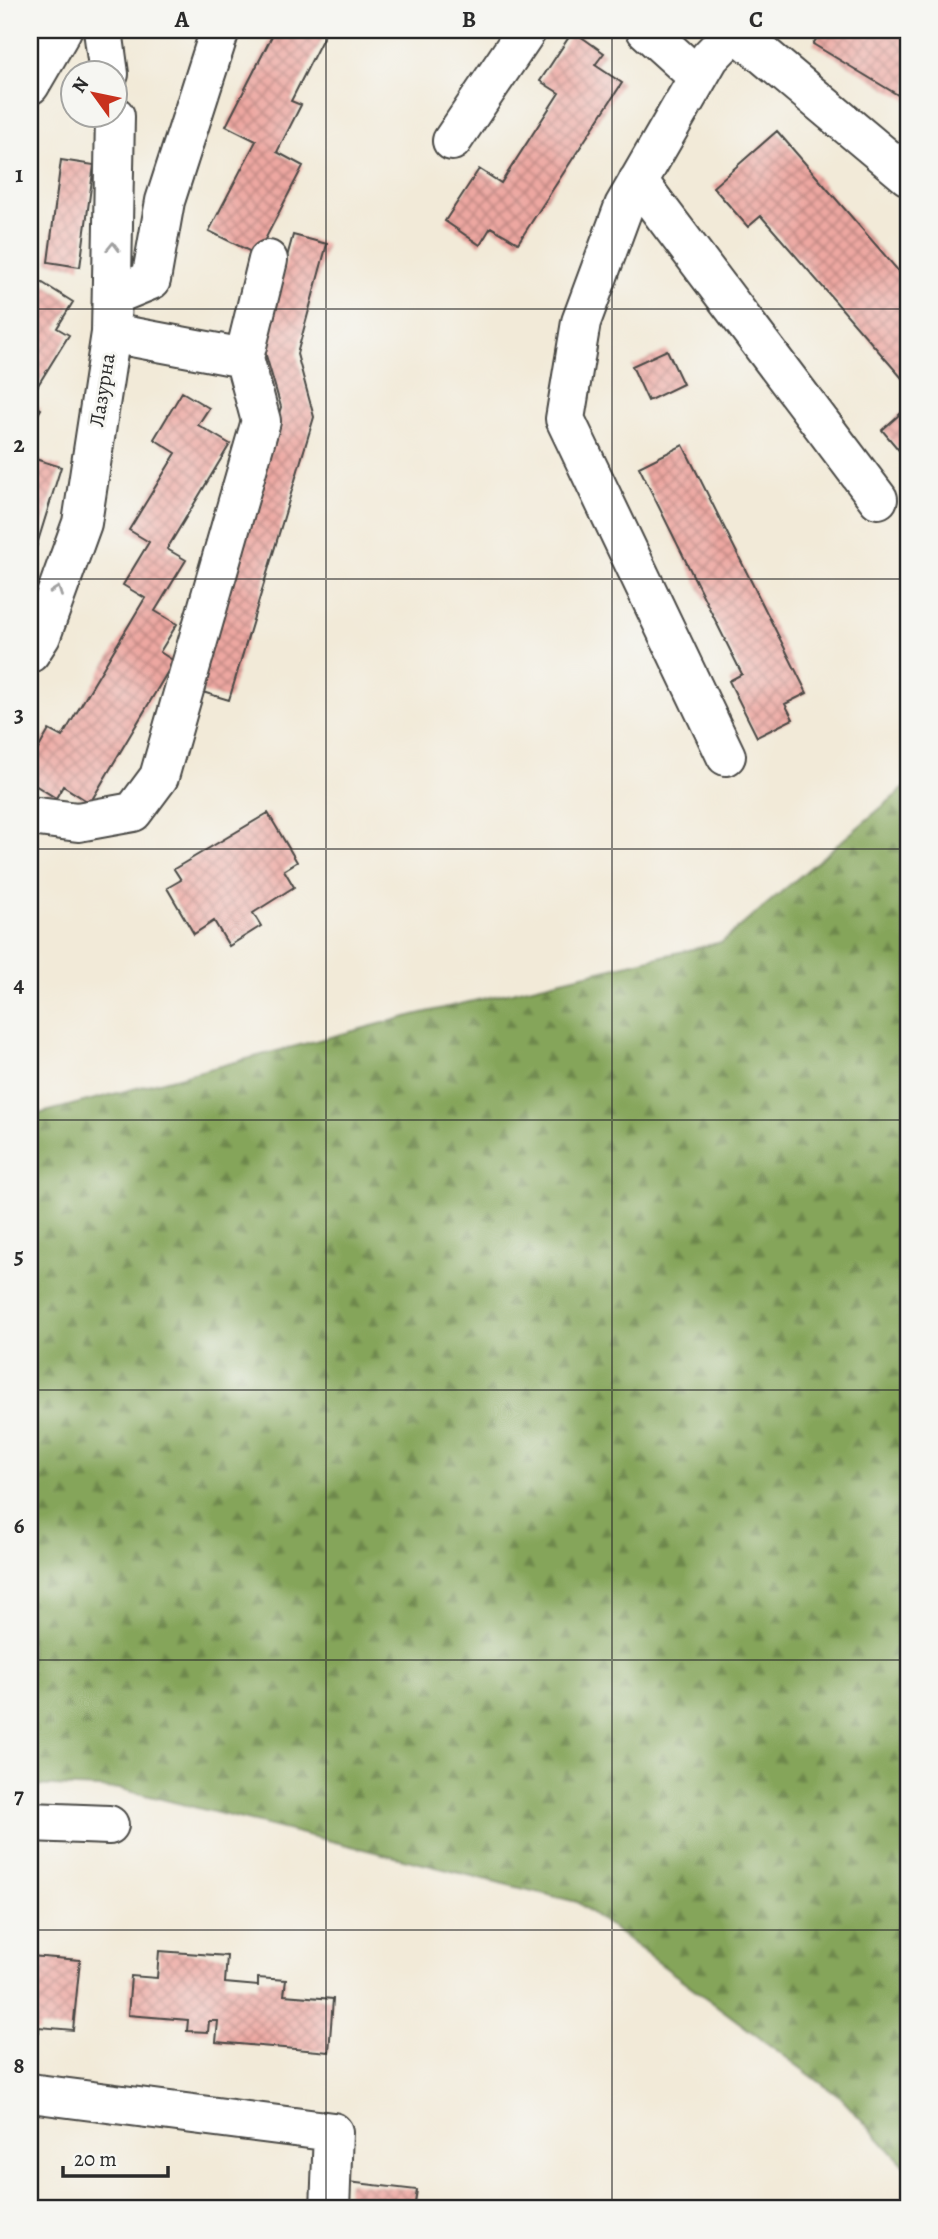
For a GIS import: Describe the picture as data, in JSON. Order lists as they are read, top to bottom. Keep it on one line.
{"streets":{"street":["Лазурна"]},"scale_bar":"20 m","north":"top left","grid":{"columns":["A","B","C"],"rows":["1","2","3","4","5","6","7","8"]}}
